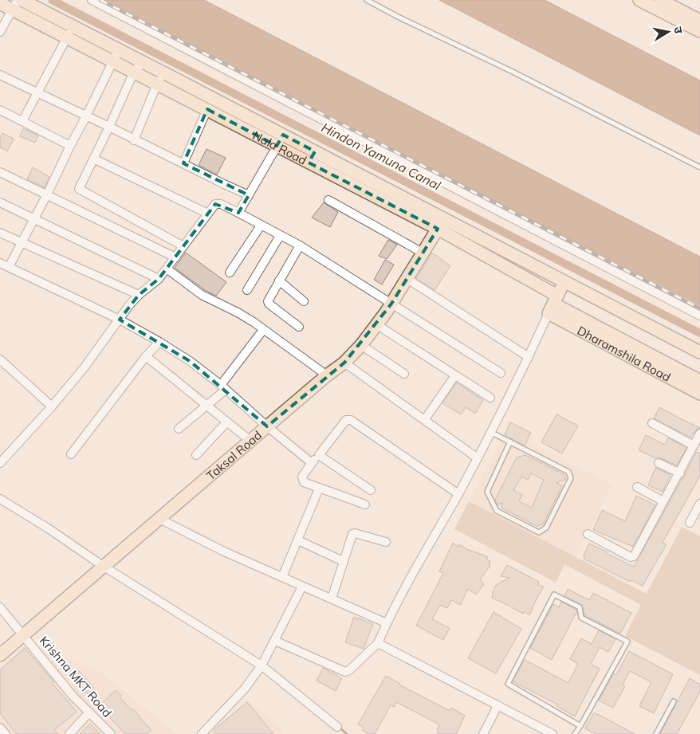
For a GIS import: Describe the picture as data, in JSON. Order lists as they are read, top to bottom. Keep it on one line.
{"streets":{"street":["Nala Road","Dharamshila Road","Taksal Road","Krishna MKT Road"]},"crossings":[["Nala Road","Dharamshila Road"],["Nala Road","Taksal Road"],["Taksal Road","Krishna MKT Road"]],"water":["Hindon Yamuna Canal"],"north":"right"}
